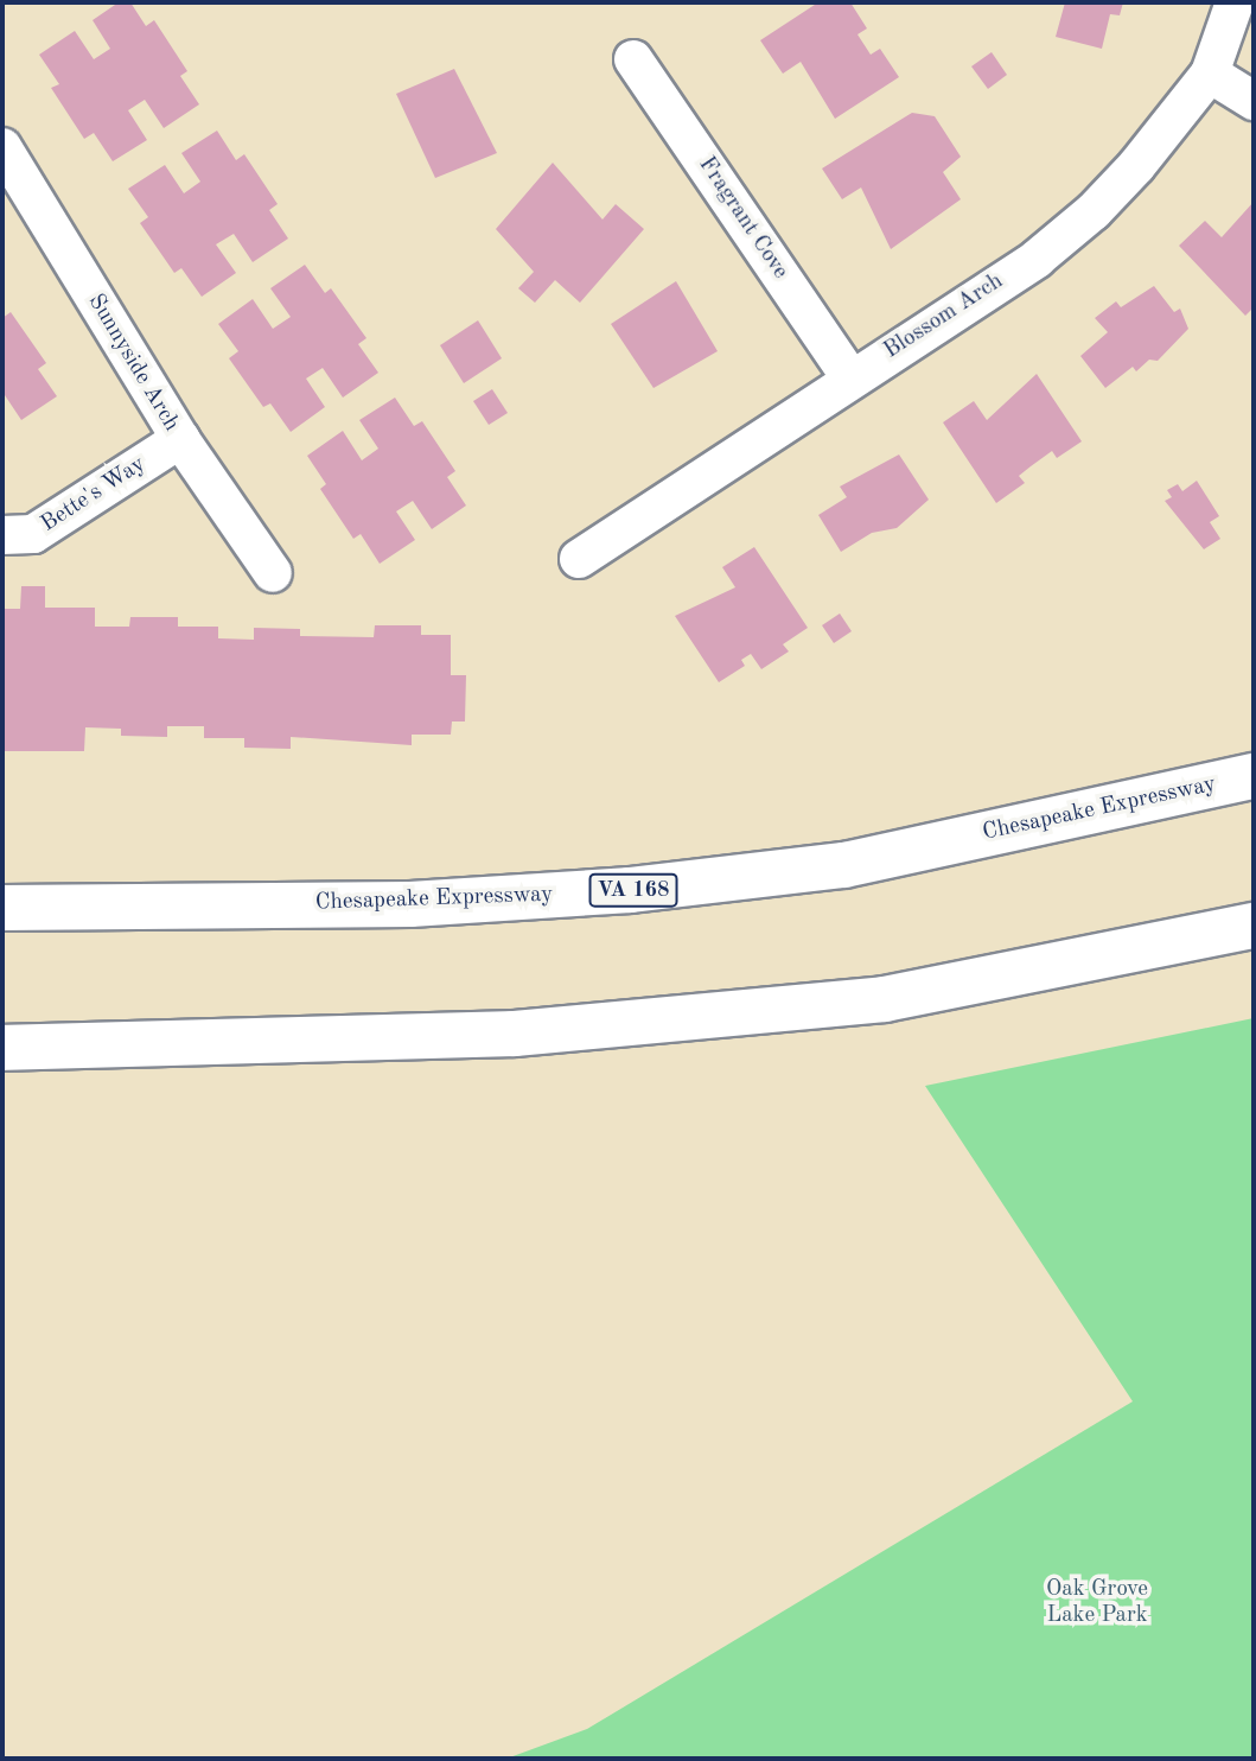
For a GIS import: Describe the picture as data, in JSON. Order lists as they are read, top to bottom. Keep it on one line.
{"streets":{"highway":["Chesapeake Expressway","VA 168"],"street":["Fragrant Cove","Blossom Arch","Sunnyside Arch","Bette's Way"]},"crossings":[["Fragrant Cove","Blossom Arch"],["Sunnyside Arch","Bette's Way"]],"parks":["Oak Grove Lake Park"]}
